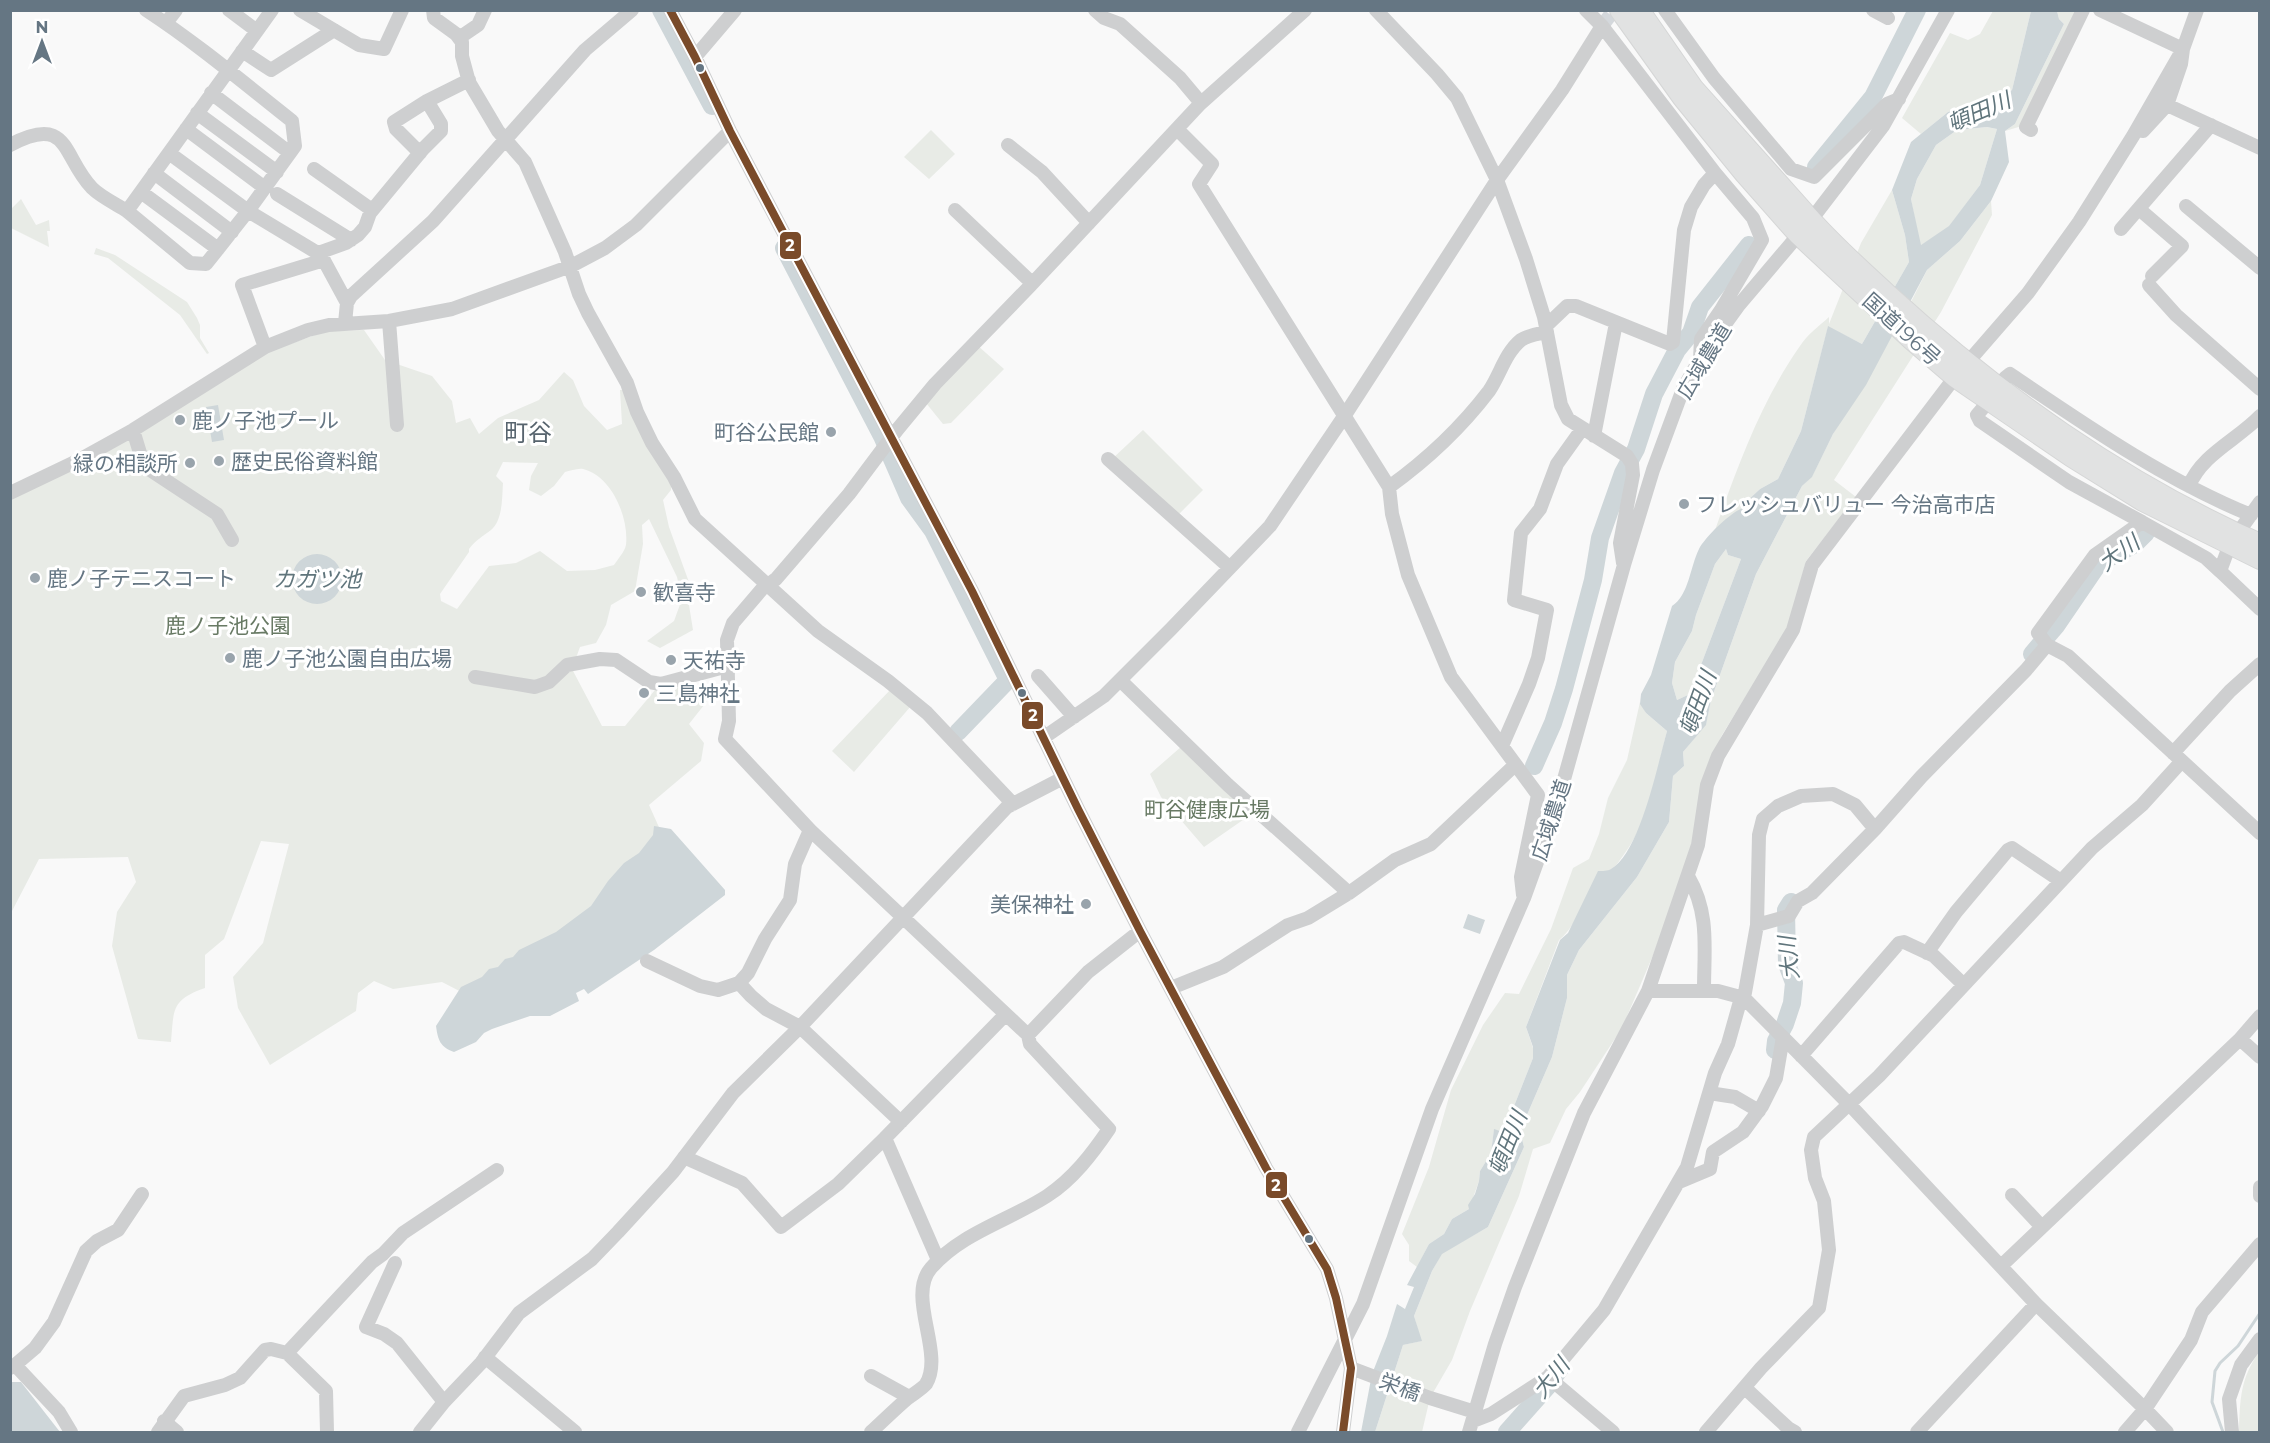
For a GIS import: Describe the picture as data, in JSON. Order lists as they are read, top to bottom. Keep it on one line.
{"streets":{"highway":["国道196号"],"street":["広域農道","栄橋"]},"crossings":[["国道196号","広域農道"]],"districts":["町谷"],"water":["頓田川","大川","カガツ池"],"parks":["鹿ノ子池公園","町谷健康広場"],"places":["鹿ノ子池プール","町谷公民館","歴史民俗資料館","緑の相談所","フレッシュバリュー 今治高市店","鹿ノ子テニスコート","歓喜寺","鹿ノ子池公園自由広場","天祐寺","三島神社","美保神社"],"lines":["transit line 2"],"north":"top"}
